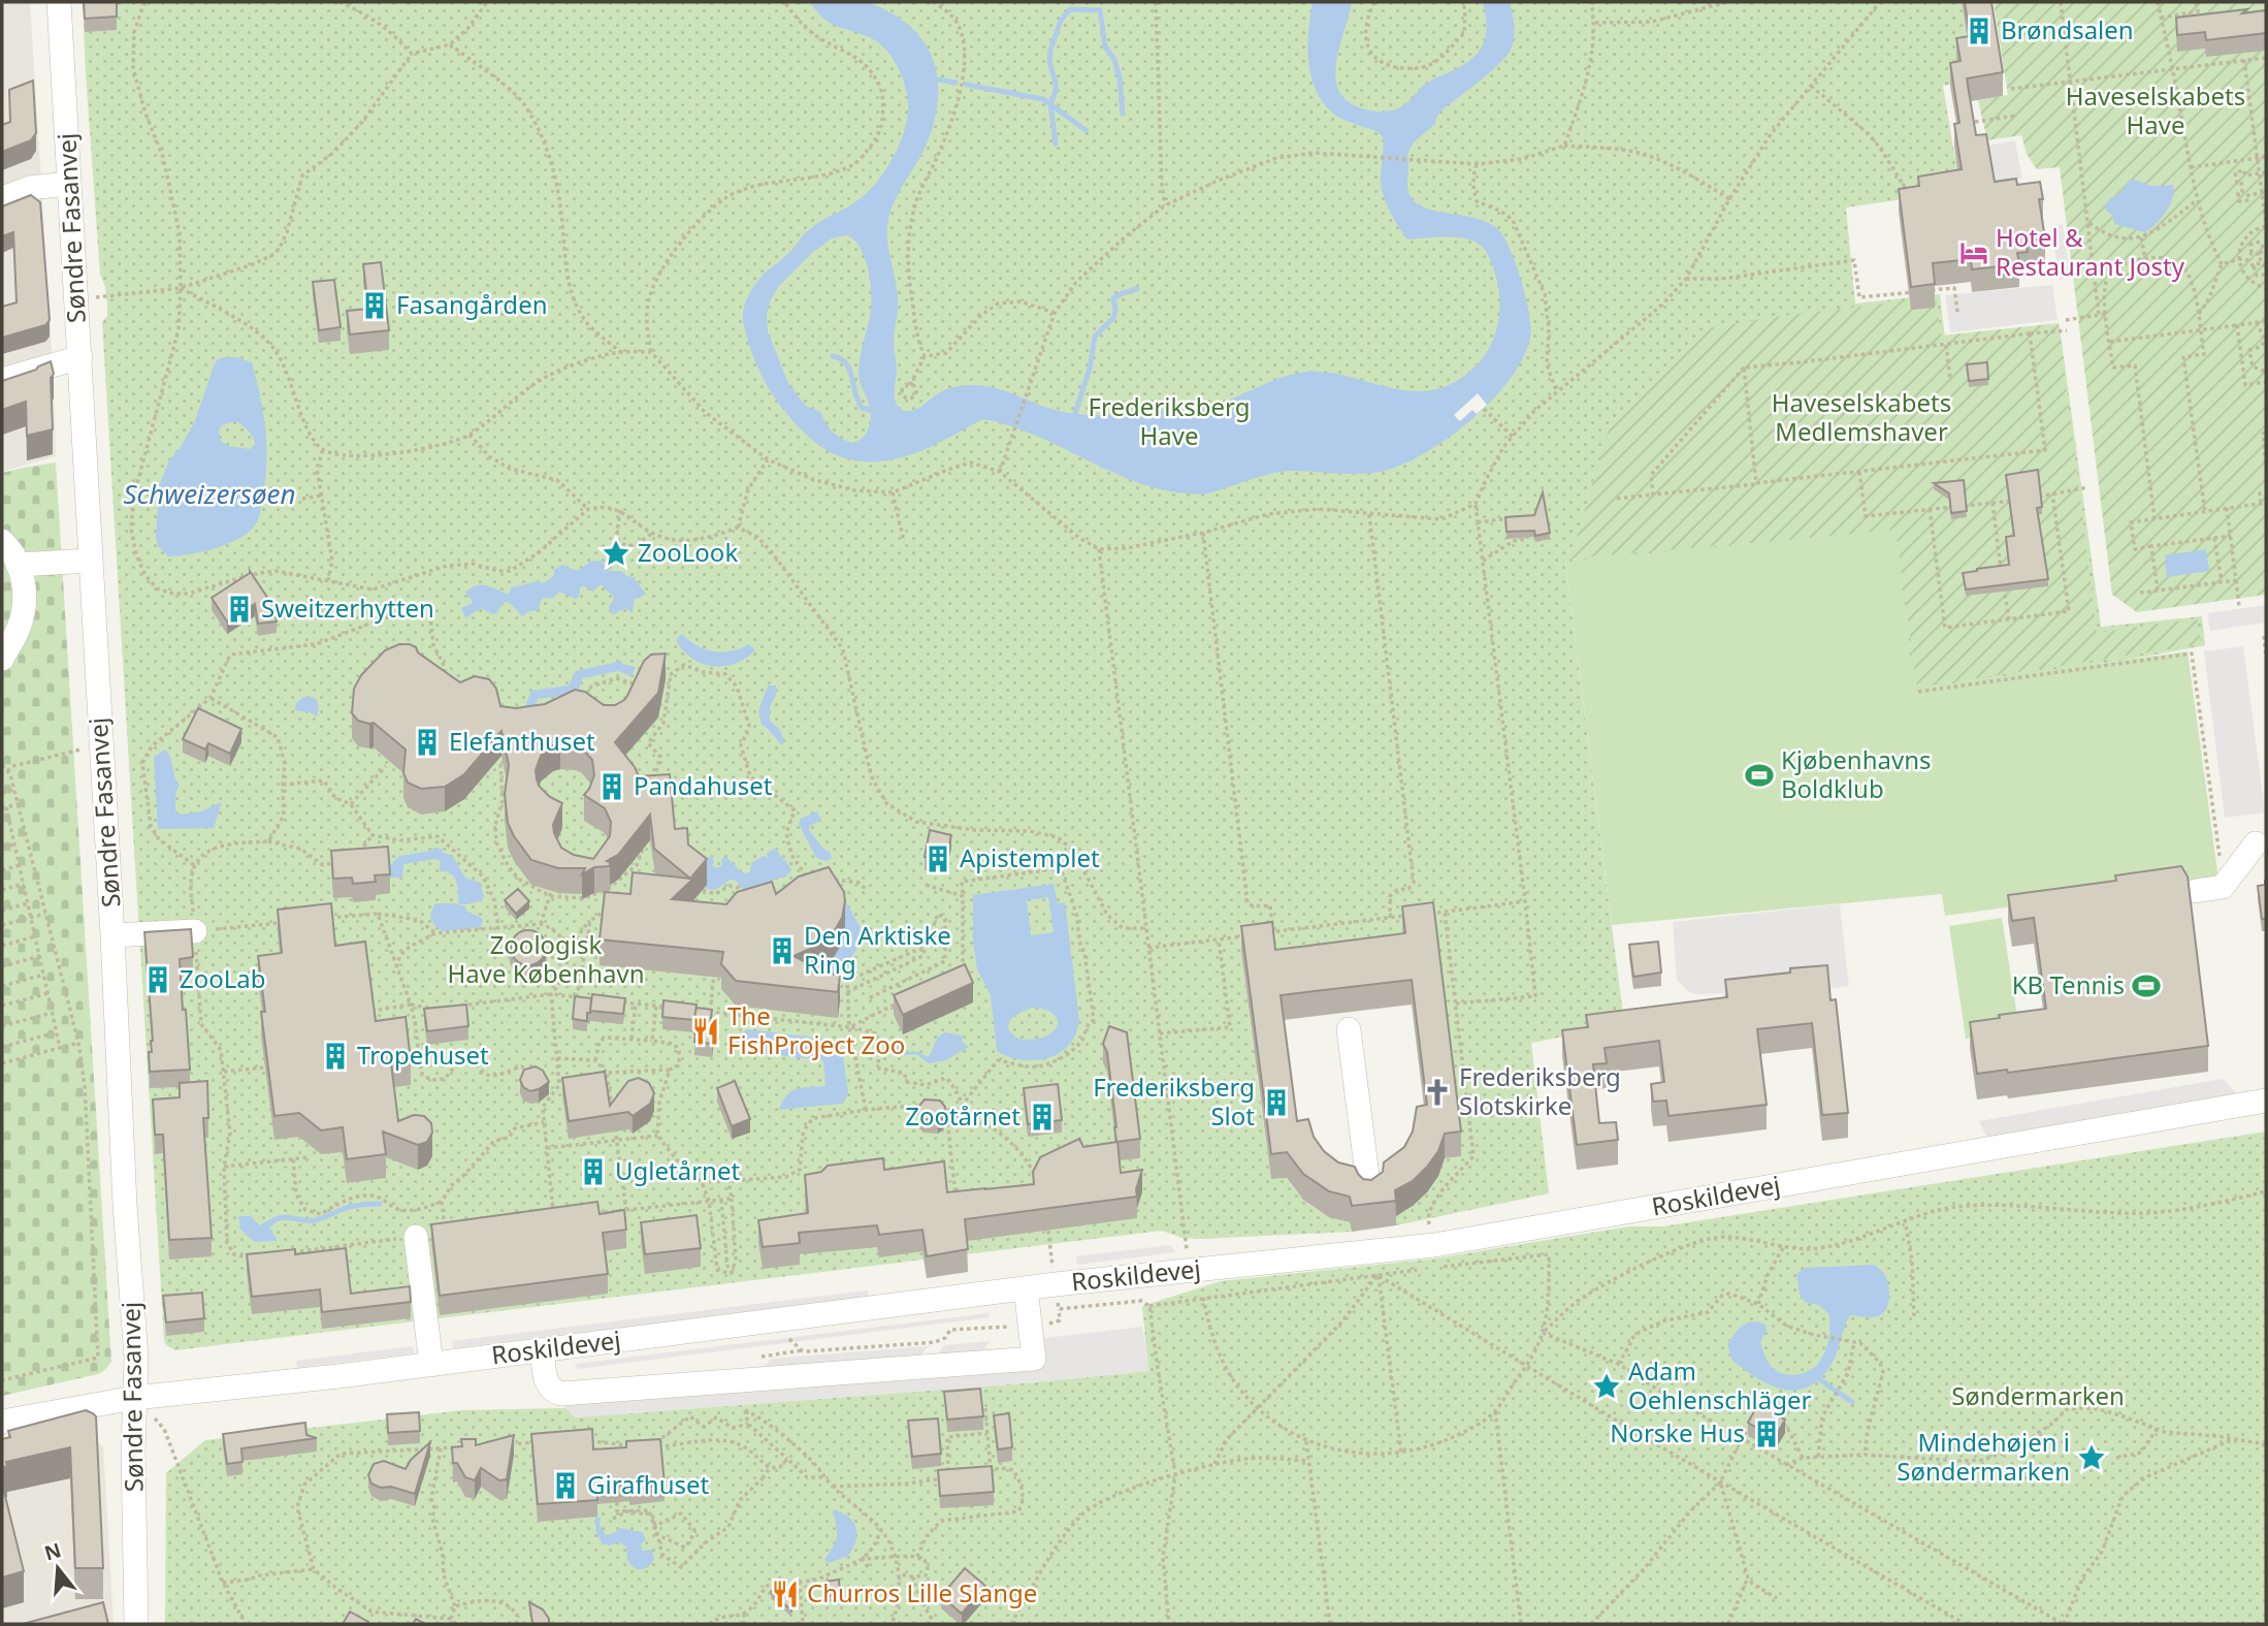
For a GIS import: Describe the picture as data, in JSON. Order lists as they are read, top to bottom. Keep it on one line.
{"streets":{"street":["Søndre Fasanvej","Roskildevej"]},"crossings":[["Søndre Fasanvej","Roskildevej"]],"water":["Schweizersøen"],"parks":["Haveselskabets Have","Haveselskabets Medlemshaver","Frederiksberg Have","Zoologisk Have København","Søndermarken"],"places":{"building":["Brøndsalen","Fasangården","Sweitzerhytten","Elefanthuset","Pandahuset","Apistemplet","Den Arktiske Ring","ZooLab","Tropehuset","Frederiksberg Slot","Zootårnet","Ugletårnet","Norske Hus","Girafhuset"],"hotel":["Hotel & Restaurant Josty"],"place":["ZooLook","Adam Oehlenschläger","Mindehøjen i Søndermarken"],"sports":["Kjøbenhavns Boldklub","KB Tennis"],"restaurant":["The FishProject Zoo","Churros Lille Slange"],"church":["Frederiksberg Slotskirke"]},"north":"top"}
